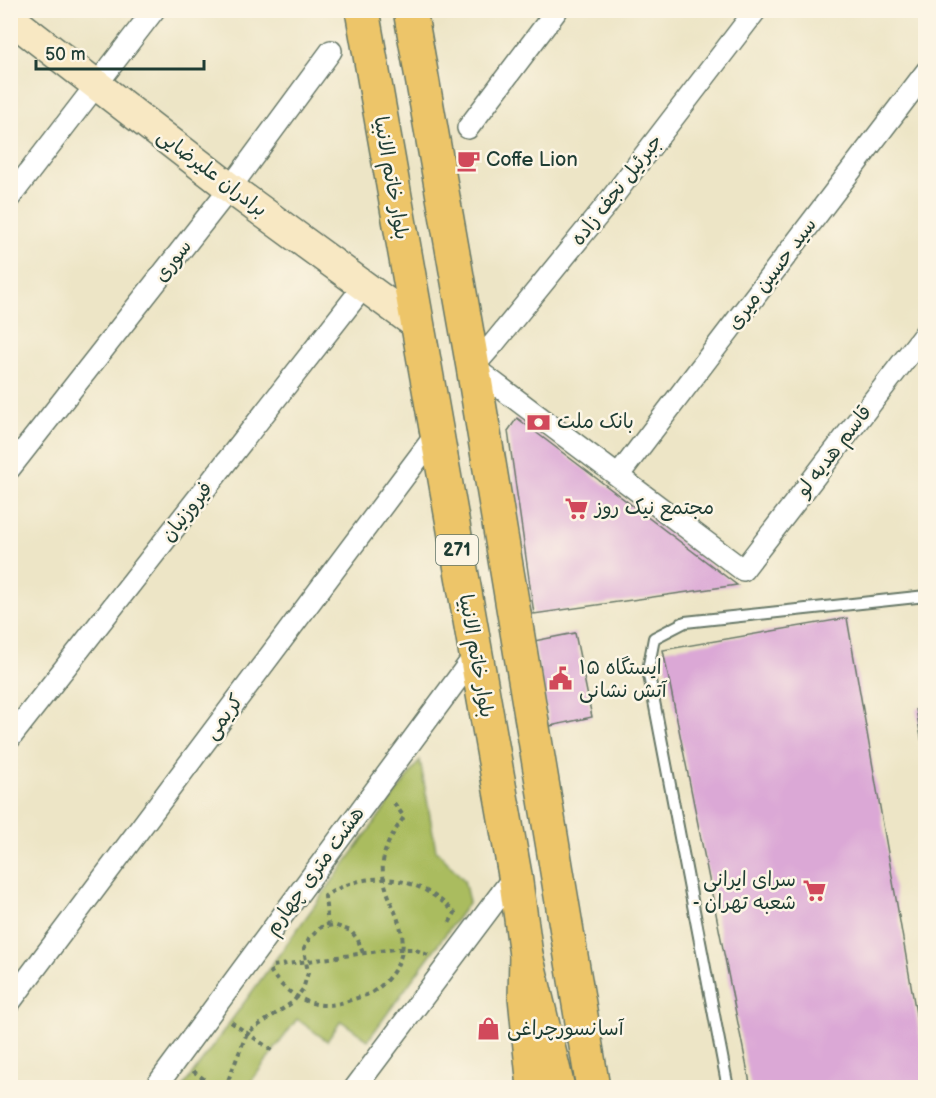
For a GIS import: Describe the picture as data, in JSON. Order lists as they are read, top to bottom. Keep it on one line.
{"streets":{"main road":["برادران علیرضایی","بلوار خاتم الانبیا","271"],"street":["جبرئیل نجف زاده","سوری","سید حسین میری","قاسم هدیه لو","فیروزنیان","کریمی","هشت متری چهارم"]},"crossings":[["برادران علیرضایی","بلوار خاتم الانبیا"],["برادران علیرضایی","سوری"],["برادران علیرضایی","فیروزنیان"],["بلوار خاتم الانبیا","کریمی"],["بلوار خاتم الانبیا","هشت متری چهارم"],["جبرئیل نجف زاده","271"],["سید حسین میری","قاسم هدیه لو"]],"places":{"cafe":["Coffe Lion"],"bank":["بانک ملت"],"supermarket":["مجتمع نیک‌ روز","سرای ایرانی - شعبه تهران"],"public building":["ایستگاه ۱۵ آتش نشانی"],"shop":["آسانسورچراغی"]},"scale_bar":"50 m"}
